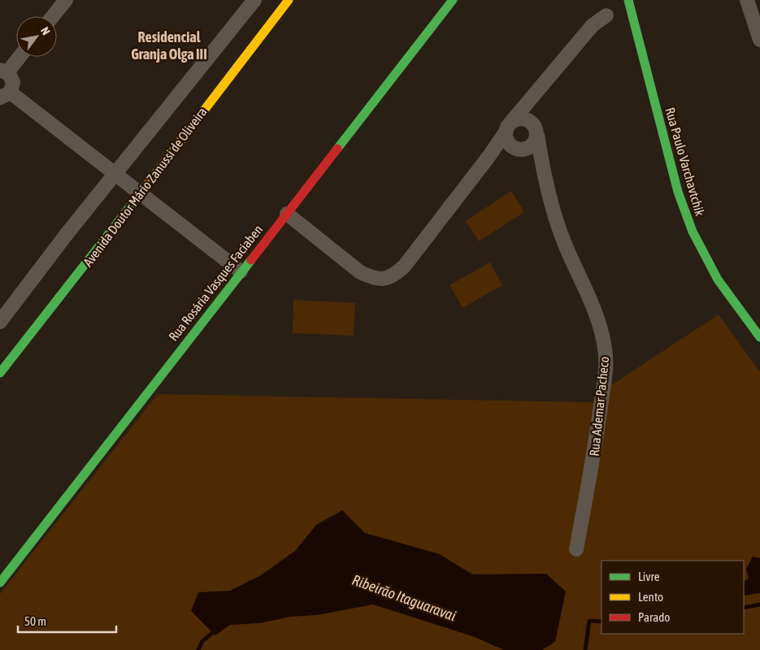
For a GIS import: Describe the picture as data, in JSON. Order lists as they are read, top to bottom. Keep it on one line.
{"streets":{"street":["Rua Paulo Varchavtchik","Avenida Doutor Mário Zanussi de Oliveira","Rua Rosária Vasques Faciaben","Rua Ademar Pacheco"]},"districts":["Residencial Granja Olga III"],"water":["Ribeirão Itaguaravai"],"legend":["Livre","Lento","Parado"],"scale_bar":"50 m","north":"top right"}
